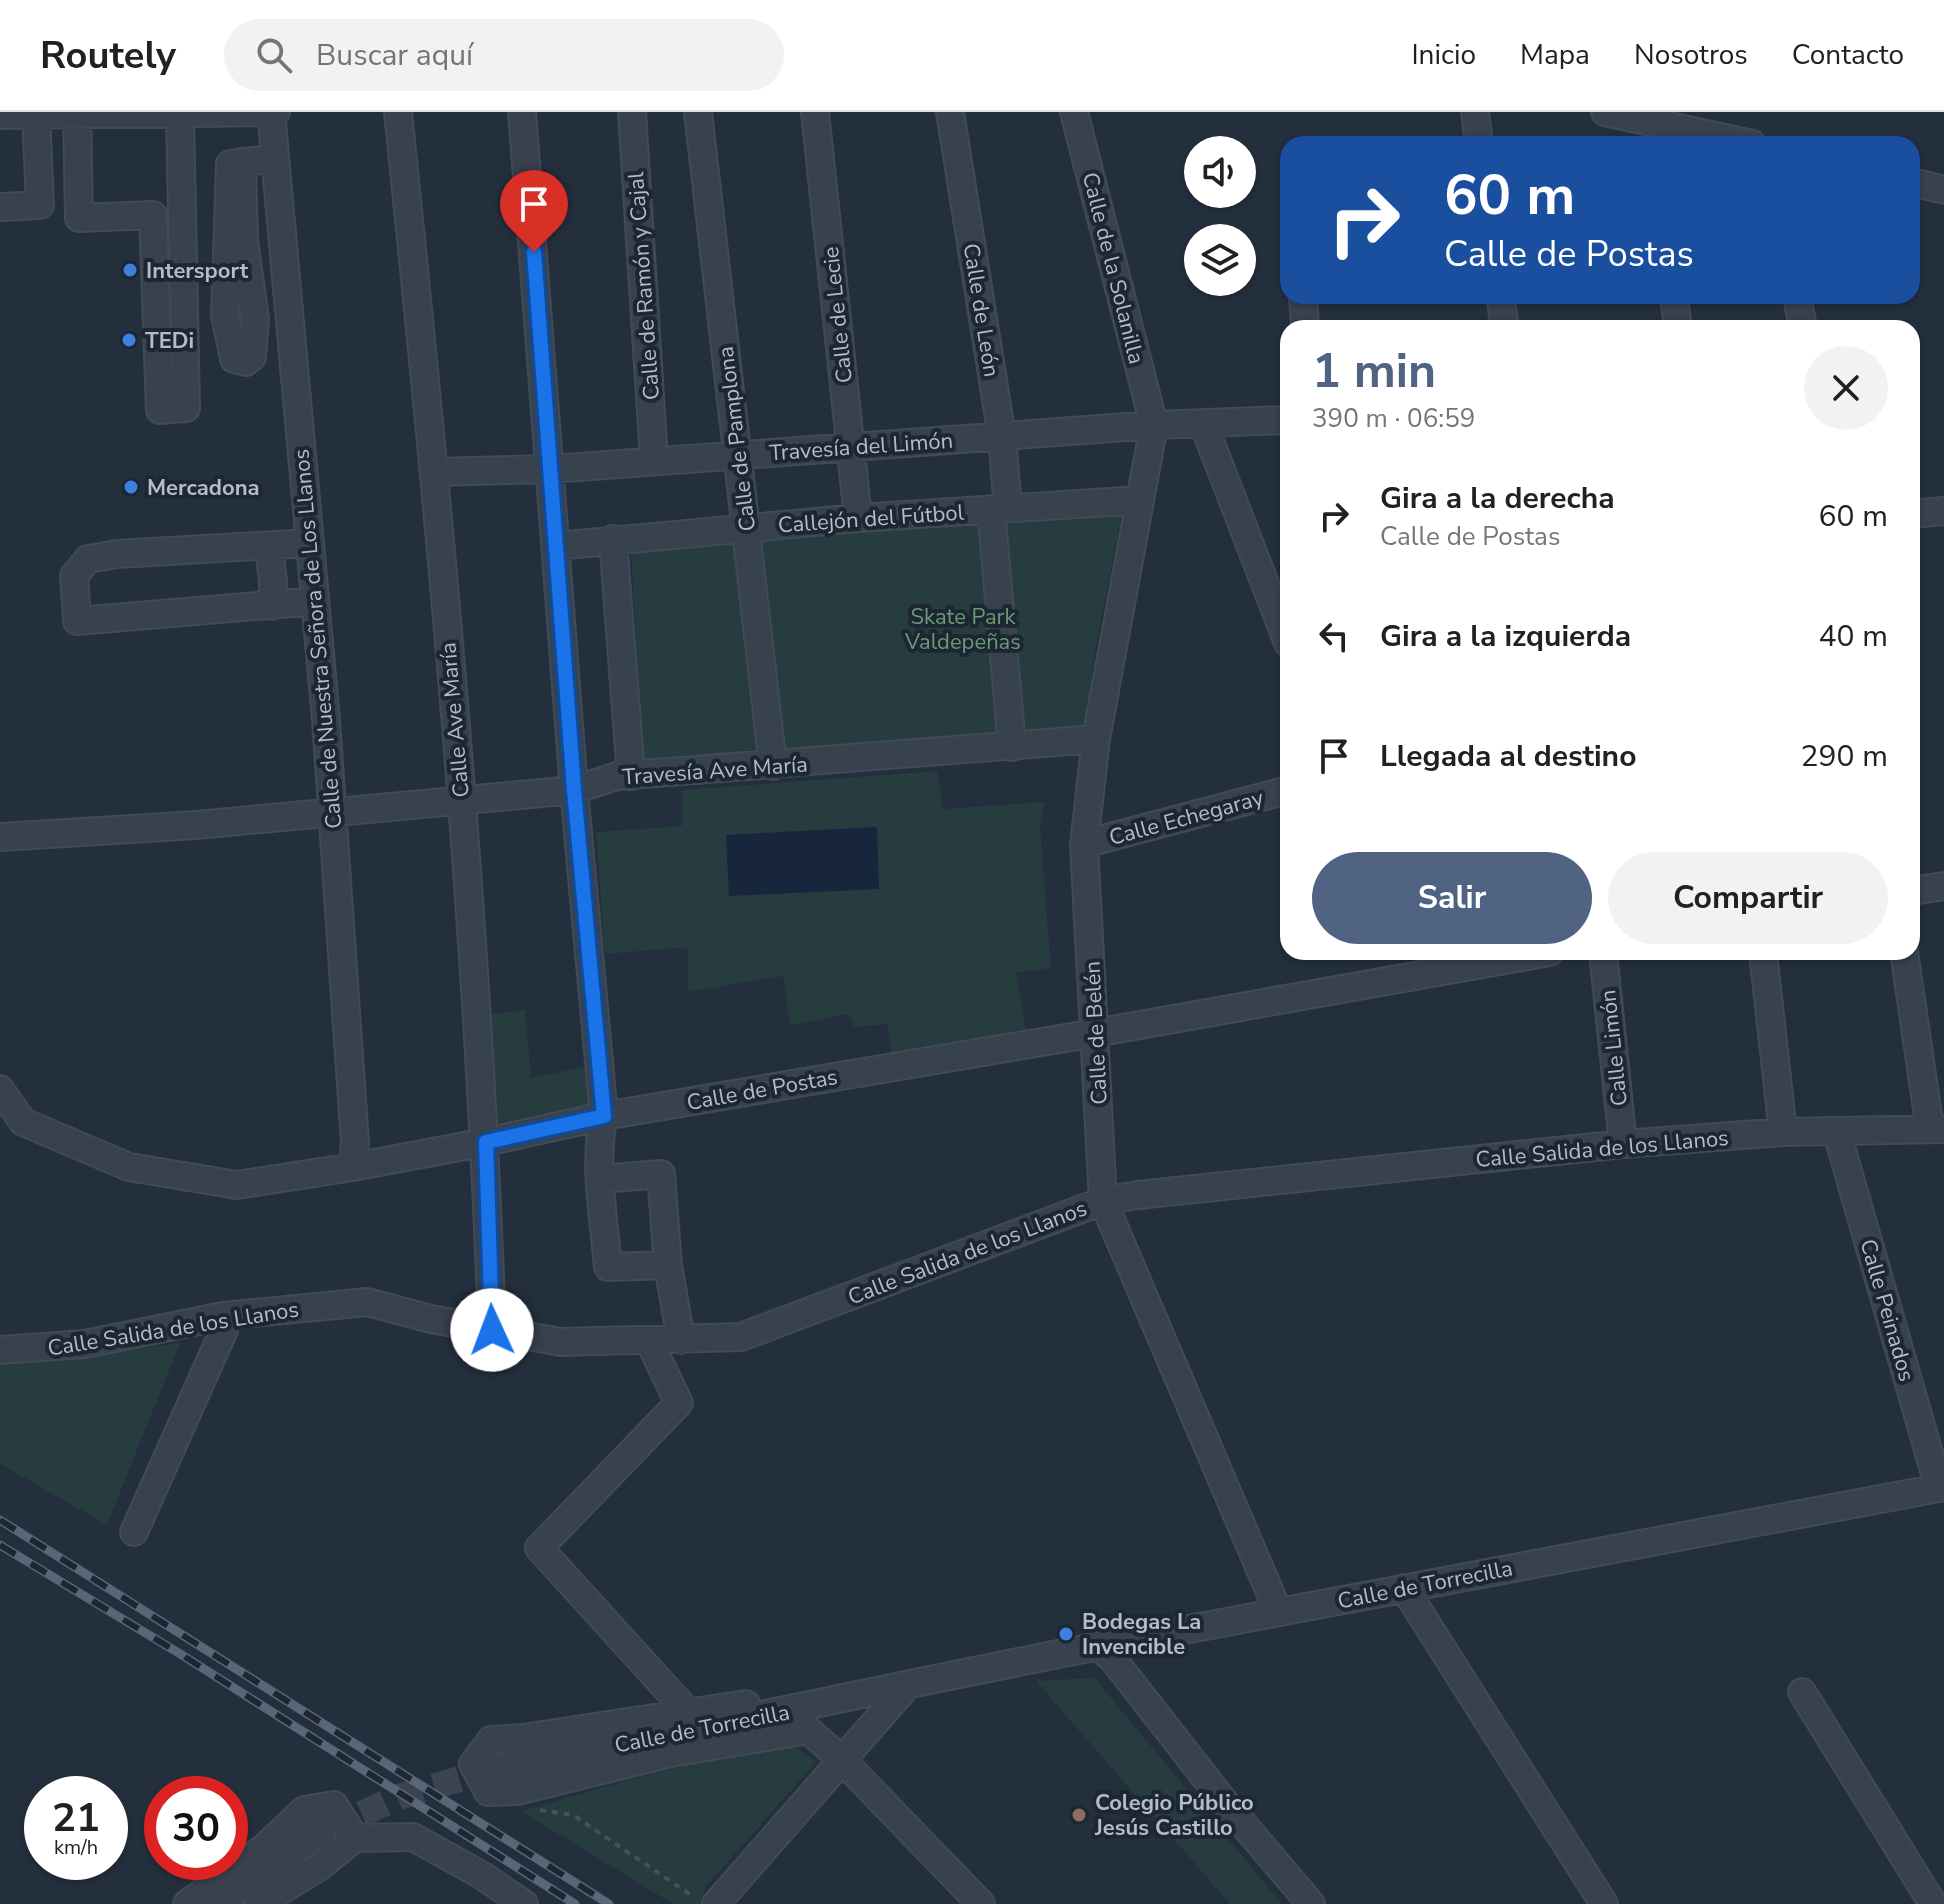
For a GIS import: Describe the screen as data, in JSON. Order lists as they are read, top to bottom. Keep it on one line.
{"streets":{"street":["Calle de la Solanilla","Calle de Ramón y Cajal","Calle de León","Calle de Lecie","Calle de Pamplona","Travesía del Limón","Callejón del Fútbol","Calle de Nuestra Señora de Los Llanos","Calle Ave María","Travesía Ave María","Calle Echegaray","Calle de Belén","Calle Limón","Calle de Postas","Calle Salida de los Llanos","Calle Peinados","Calle de Torrecilla"]},"crossings":[["Calle de la Solanilla","Travesía del Limón"],["Calle de la Solanilla","Calle de Belén"],["Calle de Ramón y Cajal","Travesía del Limón"],["Calle de León","Travesía del Limón"],["Calle de León","Callejón del Fútbol"],["Calle de León","Travesía Ave María"],["Calle de Lecie","Travesía del Limón"],["Calle de Lecie","Callejón del Fútbol"],["Calle de Pamplona","Travesía del Limón"],["Calle de Pamplona","Callejón del Fútbol"],["Calle de Pamplona","Travesía Ave María"],["Travesía del Limón","Calle Ave María"],["Travesía del Limón","Calle de Belén"],["Callejón del Fútbol","Calle de Belén"],["Calle de Nuestra Señora de Los Llanos","Travesía Ave María"],["Calle de Nuestra Señora de Los Llanos","Calle de Postas"],["Calle Ave María","Travesía Ave María"],["Calle Ave María","Calle de Postas"],["Calle Ave María","Calle Salida de los Llanos"],["Travesía Ave María","Calle de Belén"],["Calle Echegaray","Calle de Belén"],["Calle de Belén","Calle de Postas"],["Calle de Belén","Calle Salida de los Llanos"],["Calle de Belén","Calle de Torrecilla"],["Calle Limón","Calle Salida de los Llanos"],["Calle Salida de los Llanos","Calle Peinados"],["Calle Peinados","Calle de Torrecilla"]],"parks":["Skate Park Valdepeñas"],"places":["Intersport","TEDi","Mercadona","Bodegas La Invencible","Colegio Público Jesús Castillo"],"page":{"header":"Routely","search":"Buscar aquí","nav":["Inicio","Mapa","Nosotros","Contacto"],"turn":["60 m","Calle de Postas"],"heading":["1 min","390 m · 06:59"],"list":[{"name":"Gira a la derecha","note":"Calle de Postas","value":"60 m"},{"name":"Gira a la izquierda","value":"40 m"},{"name":"Llegada al destino","value":"290 m"}],"buttons":["Salir","Compartir"],"speed":"21 km/h","limit":"30"}}
